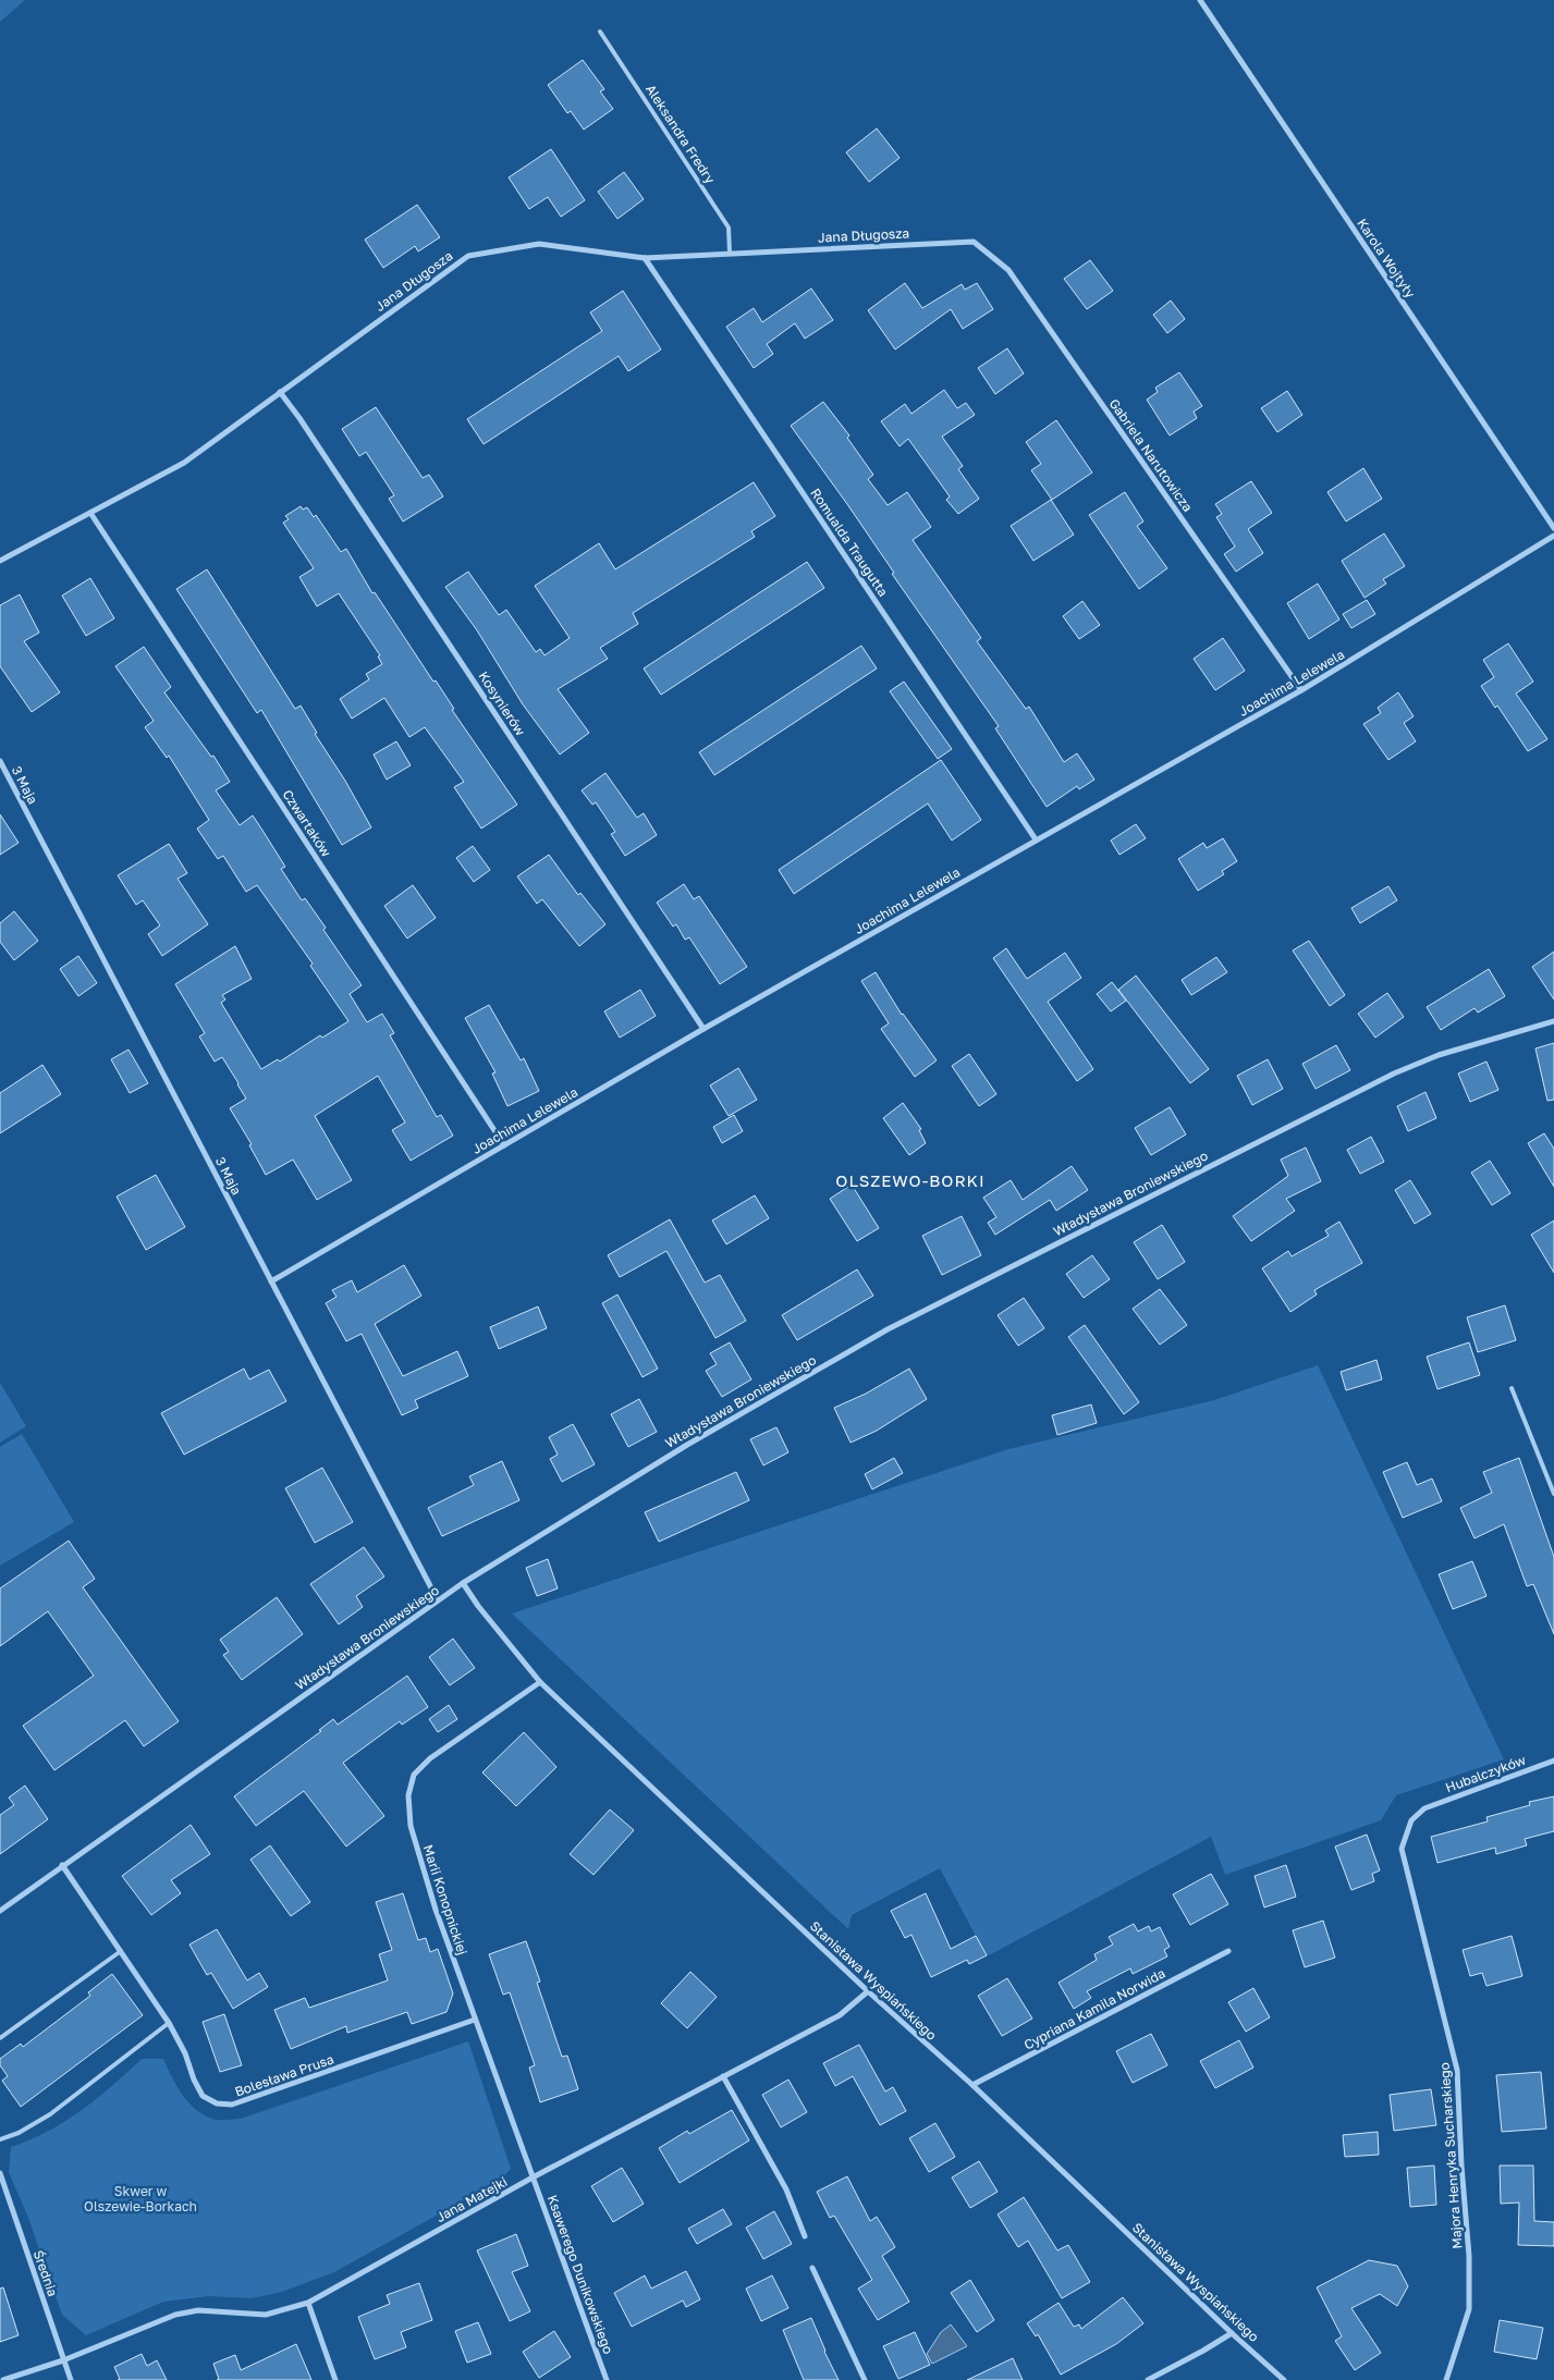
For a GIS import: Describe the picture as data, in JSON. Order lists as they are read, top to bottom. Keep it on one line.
{"streets":{"street":["Jana Długosza","Karola Wojtyły","Gabriela Narutowicza","Romualda Traugutta","Joachima Lelewela","Kosynierów","3 Maja","Czwartaków","Władysława Broniewskiego","Hubalczyków","Marii Konopnickiej","Stanisława Wyspiańskiego","Cypriana Kamila Norwida","Bolesława Prusa","Majora Henryka Sucharskiego","Jana Matejki","Średnia","Ksawerego Dunikowskiego"],"lane":["Aleksandra Fredry"]},"crossings":[["Aleksandra Fredry","Jana Długosza"],["Jana Długosza","Gabriela Narutowicza"],["Jana Długosza","Romualda Traugutta"],["Jana Długosza","Kosynierów"],["Jana Długosza","Czwartaków"],["Gabriela Narutowicza","Joachima Lelewela"],["Romualda Traugutta","Joachima Lelewela"],["Joachima Lelewela","Kosynierów"],["Joachima Lelewela","3 Maja"],["Joachima Lelewela","Czwartaków"],["3 Maja","Władysława Broniewskiego"],["Władysława Broniewskiego","Stanisława Wyspiańskiego"],["Władysława Broniewskiego","Bolesława Prusa"],["Hubalczyków","Majora Henryka Sucharskiego"],["Marii Konopnickiej","Stanisława Wyspiańskiego"],["Marii Konopnickiej","Bolesława Prusa"],["Marii Konopnickiej","Jana Matejki"],["Marii Konopnickiej","Ksawerego Dunikowskiego"],["Stanisława Wyspiańskiego","Cypriana Kamila Norwida"],["Stanisława Wyspiańskiego","Jana Matejki"],["Jana Matejki","Średnia"],["Jana Matejki","Ksawerego Dunikowskiego"]],"districts":["OLSZEWO-BORKI"],"parks":["Skwer w Olszewie-Borkach"]}
